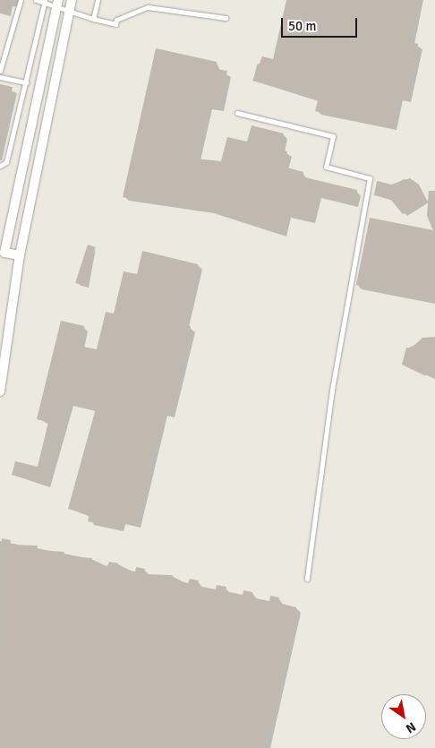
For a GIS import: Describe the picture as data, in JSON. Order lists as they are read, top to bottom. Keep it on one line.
{"scale_bar":"50 m","north":"bottom right"}
